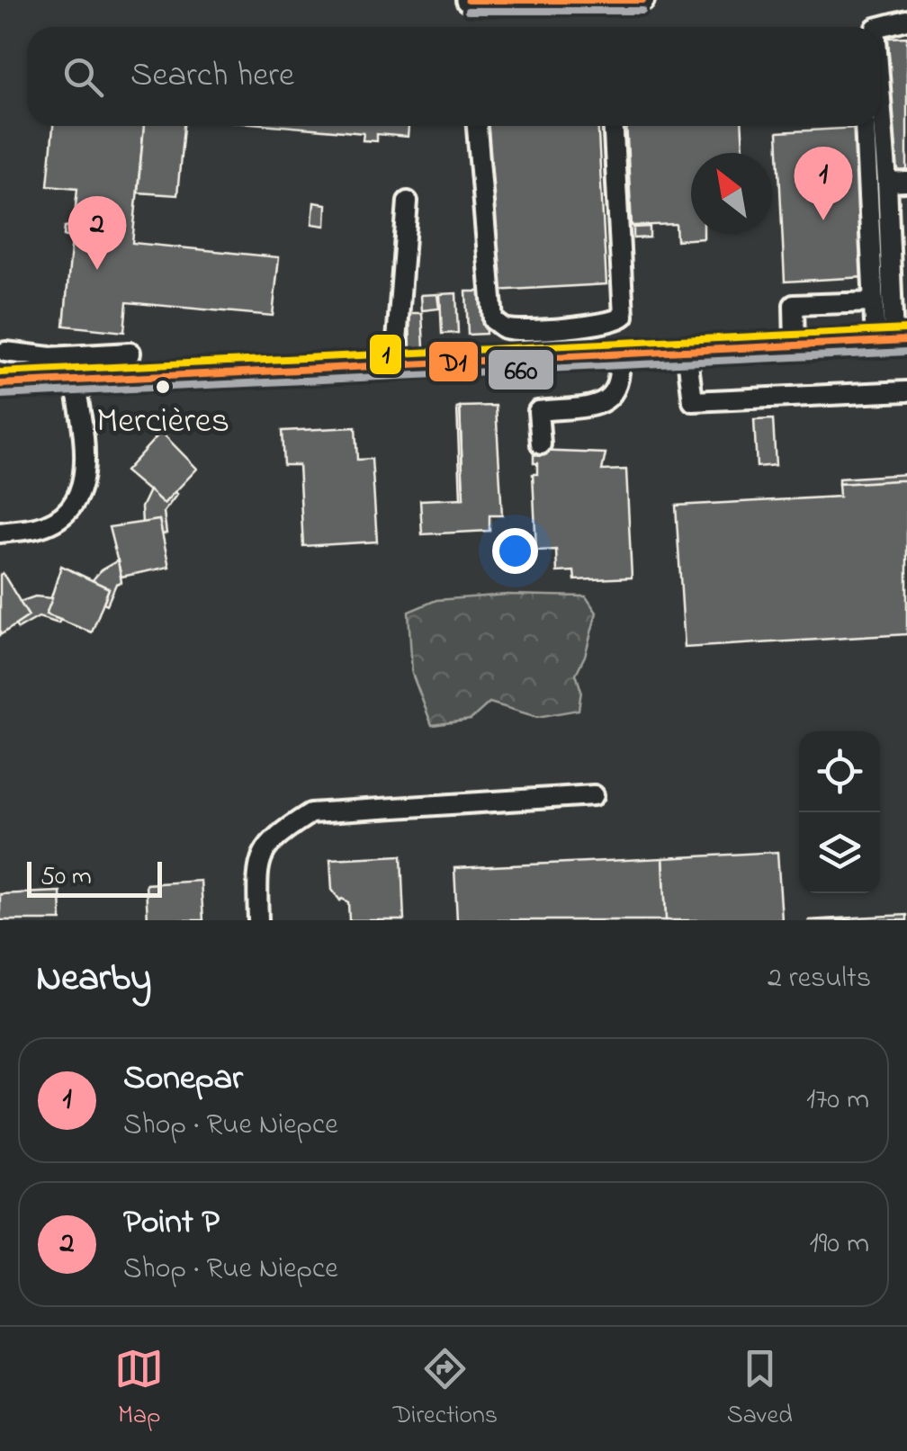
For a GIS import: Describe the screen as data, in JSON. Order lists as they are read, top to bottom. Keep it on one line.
{"places":["Mercières"],"lines":["transit line D1","transit line 660","transit line 1"],"scale_bar":"50 m","north":"top left","page":{"search":"Search here","pins":["1","2"],"scale":"50 m","heading":["Nearby","2 results"],"list":[{"mark":"1","name":"Sonepar","note":"Shop · Rue Niepce","value":"170 m"},{"mark":"2","name":"Point P","note":"Shop · Rue Niepce","value":"190 m"}],"nav":["Map","Directions","Saved"]}}
